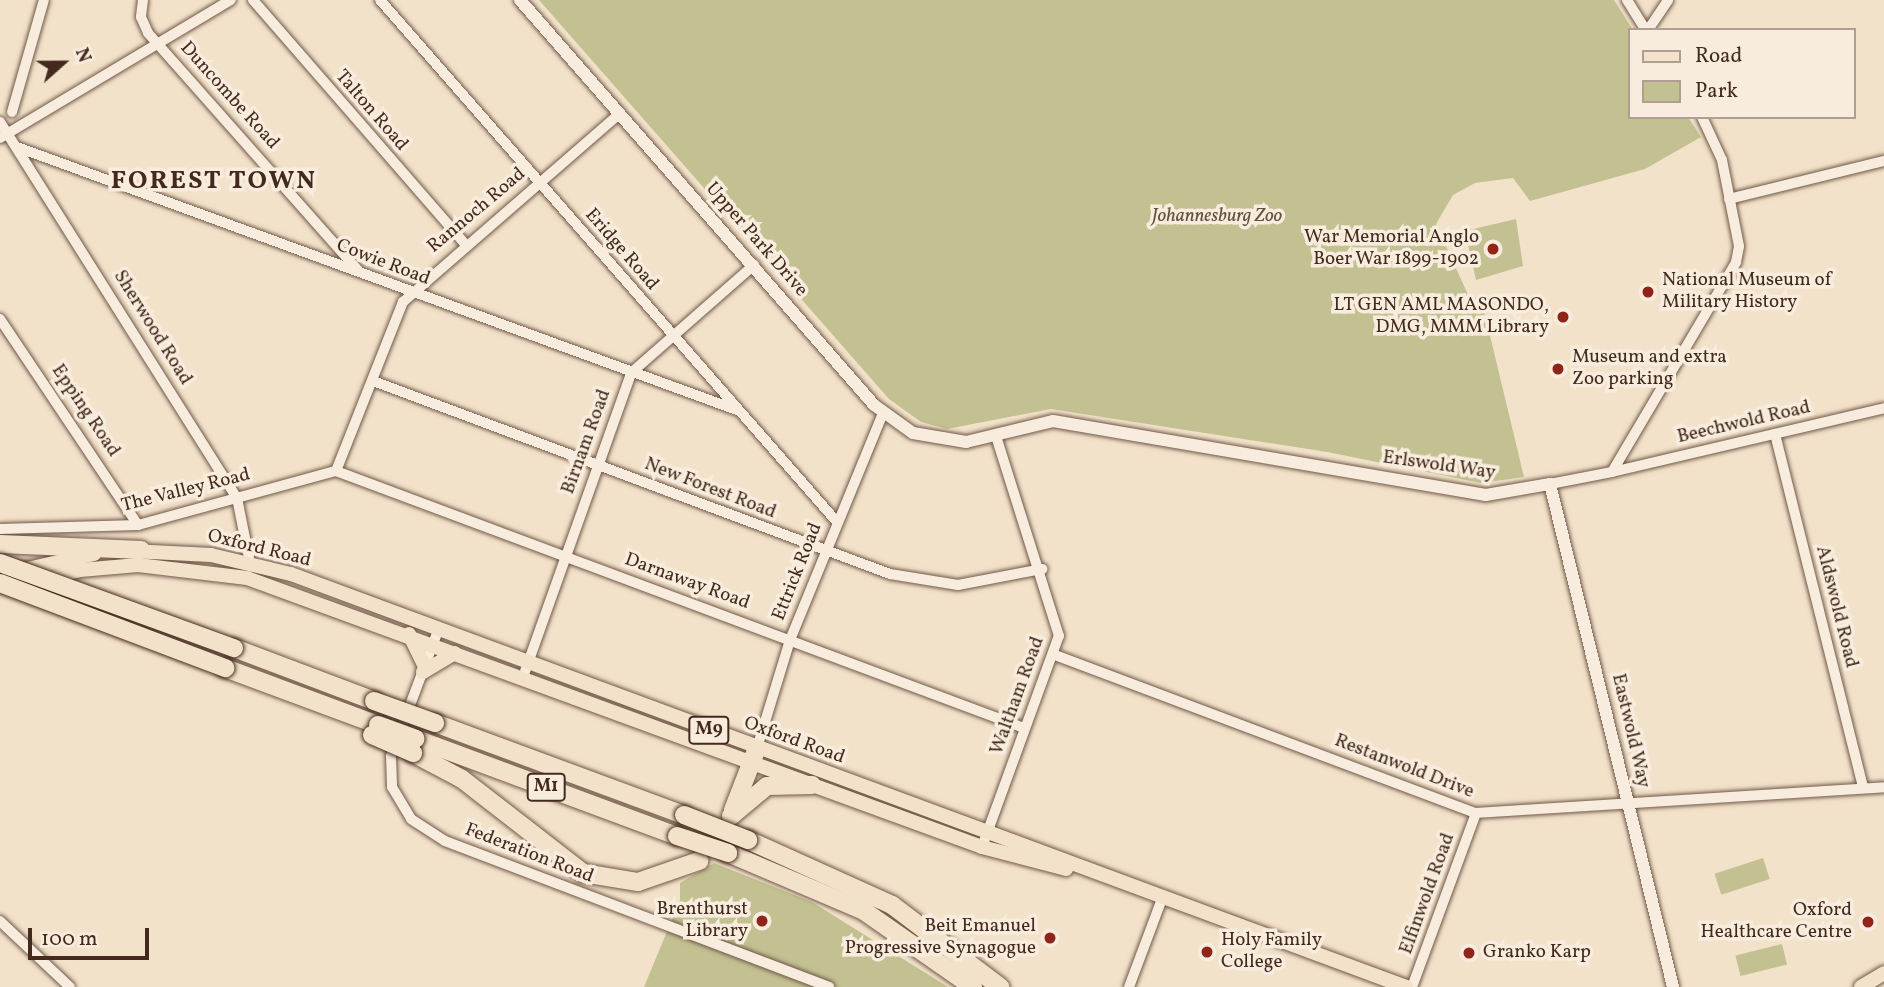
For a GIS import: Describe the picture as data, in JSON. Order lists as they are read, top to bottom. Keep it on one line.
{"streets":{"highway":["M1"],"main road":["Upper Park Drive","Erlswold Way","Oxford Road","M9","Eastwold Way"],"street":["Duncombe Road","Talton Road","Rannoch Road","Eridge Road","Cowie Road","Sherwood Road","Epping Road","Beechwold Road","Birnam Road","New Forest Road","The Valley Road","Ettrick Road","Darnaway Road","Aldswold Road","Waltham Road","Restanwold Drive","Federation Road","Elfinwold Road"]},"crossings":[["Duncombe Road","Cowie Road"],["Talton Road","Rannoch Road"],["Rannoch Road","Upper Park Drive"],["Rannoch Road","Eridge Road"],["Rannoch Road","Cowie Road"],["Rannoch Road","New Forest Road"],["Rannoch Road","The Valley Road"],["Rannoch Road","Darnaway Road"],["Upper Park Drive","Birnam Road"],["Upper Park Drive","Erlswold Way"],["Upper Park Drive","Ettrick Road"],["Upper Park Drive","Waltham Road"],["Eridge Road","Cowie Road"],["Eridge Road","Birnam Road"],["Eridge Road","Ettrick Road"],["Cowie Road","Sherwood Road"],["Cowie Road","Birnam Road"],["Sherwood Road","The Valley Road"],["Sherwood Road","Oxford Road"],["Epping Road","The Valley Road"],["Beechwold Road","Erlswold Way"],["Beechwold Road","Aldswold Road"],["Birnam Road","New Forest Road"],["Birnam Road","Oxford Road"],["Birnam Road","Darnaway Road"],["Erlswold Way","Waltham Road"],["Erlswold Way","Eastwold Way"],["New Forest Road","Ettrick Road"],["New Forest Road","Waltham Road"],["The Valley Road","Darnaway Road"],["Oxford Road","Ettrick Road"],["Oxford Road","Waltham Road"],["Oxford Road","Federation Road"],["Ettrick Road","Darnaway Road"],["Darnaway Road","Waltham Road"],["Aldswold Road","Restanwold Drive"],["Waltham Road","Restanwold Drive"],["Eastwold Way","Restanwold Drive"],["Restanwold Drive","Elfinwold Road"]],"districts":["FOREST TOWN"],"parks":["Johannesburg Zoo"],"places":["War Memorial Anglo Boer War 1899-1902","National Museum of Military History","LT GEN AML MASONDO, DMG, MMM Library","Museum and extra Zoo parking","Brenthurst Library","Oxford Healthcare Centre","Beit Emanuel Progressive Synagogue","Holy Family College","Granko Karp"],"legend":["Road","Park"],"scale_bar":"100 m","north":"right"}
